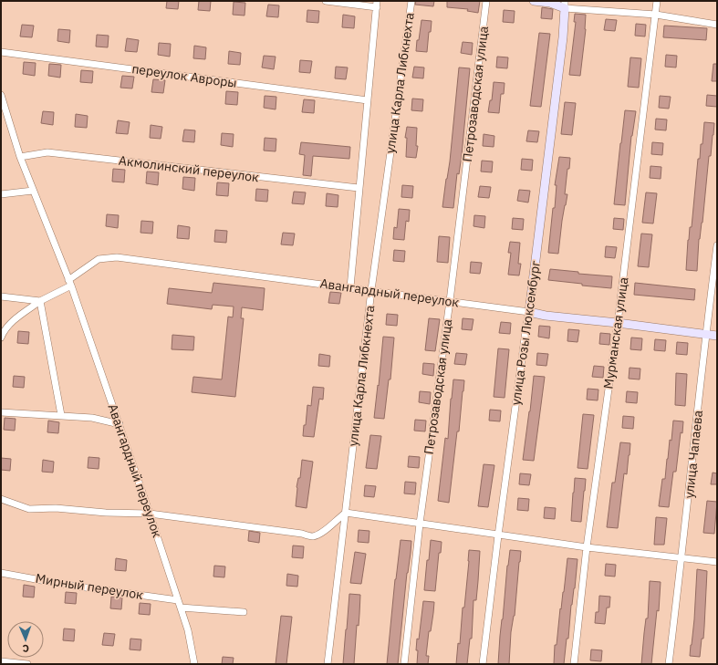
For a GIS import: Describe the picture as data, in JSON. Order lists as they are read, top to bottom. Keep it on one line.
{"streets":{"main road":["Авангардный переулок","улица Розы Люксембург"],"street":["переулок Авроры","улица Карла Либкнехта","Петрозаводская улица","Акмолинский переулок","Мурманская улица","улица Чапаева","Мирный переулок"]},"crossings":[["улица Карла Либкнехта","Авангардный переулок"],["Петрозаводская улица","Авангардный переулок"],["Акмолинский переулок","Авангардный переулок"],["Авангардный переулок","улица Розы Люксембург"],["Авангардный переулок","Мурманская улица"],["Авангардный переулок","улица Чапаева"],["Авангардный переулок","Мирный переулок"]],"north":"bottom"}
